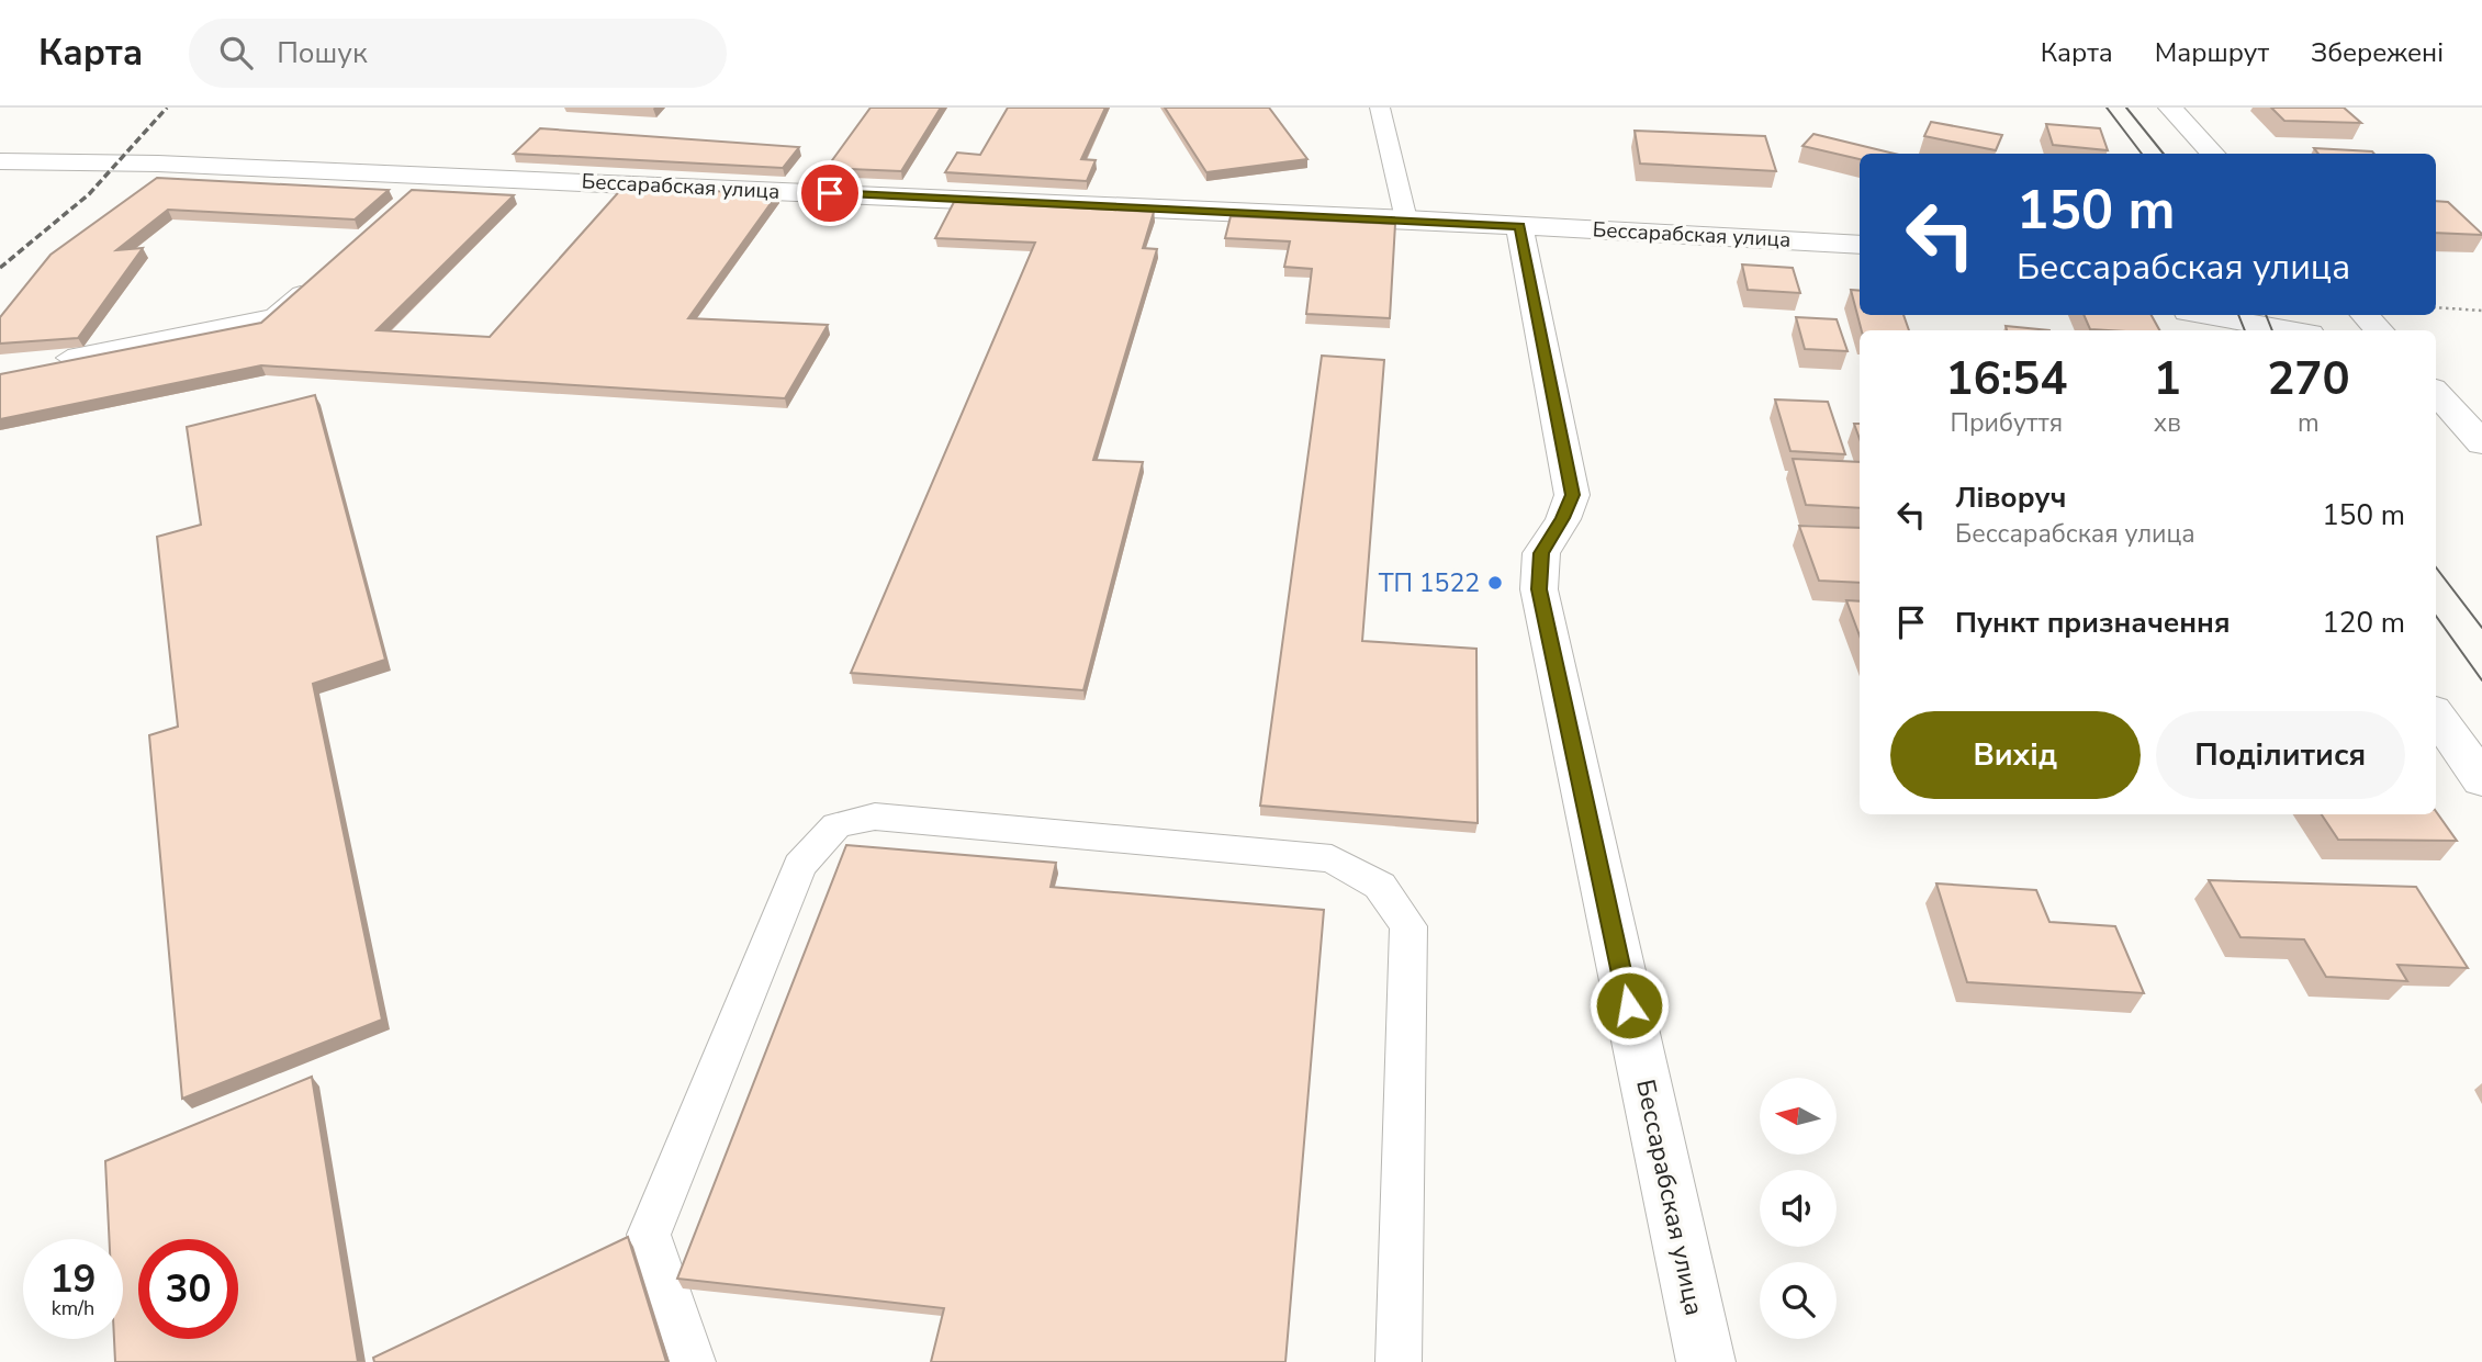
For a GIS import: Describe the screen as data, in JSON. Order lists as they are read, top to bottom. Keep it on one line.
{"streets":{"street":["Бессарабская улица"]},"places":["ТП 1522"],"north":"left","page":{"header":"Карта","search":"Пошук","nav":["Карта","Маршрут","Збережені"],"turn":["150 m","Бессарабская улица"],"eta":["16:54","Прибуття","1","хв","270","m"],"list":[{"name":"Ліворуч","note":"Бессарабская улица","value":"150 m"},{"name":"Пункт призначення","value":"120 m"}],"buttons":["Вихід","Поділитися"],"speed":"19 km/h","limit":"30"}}
